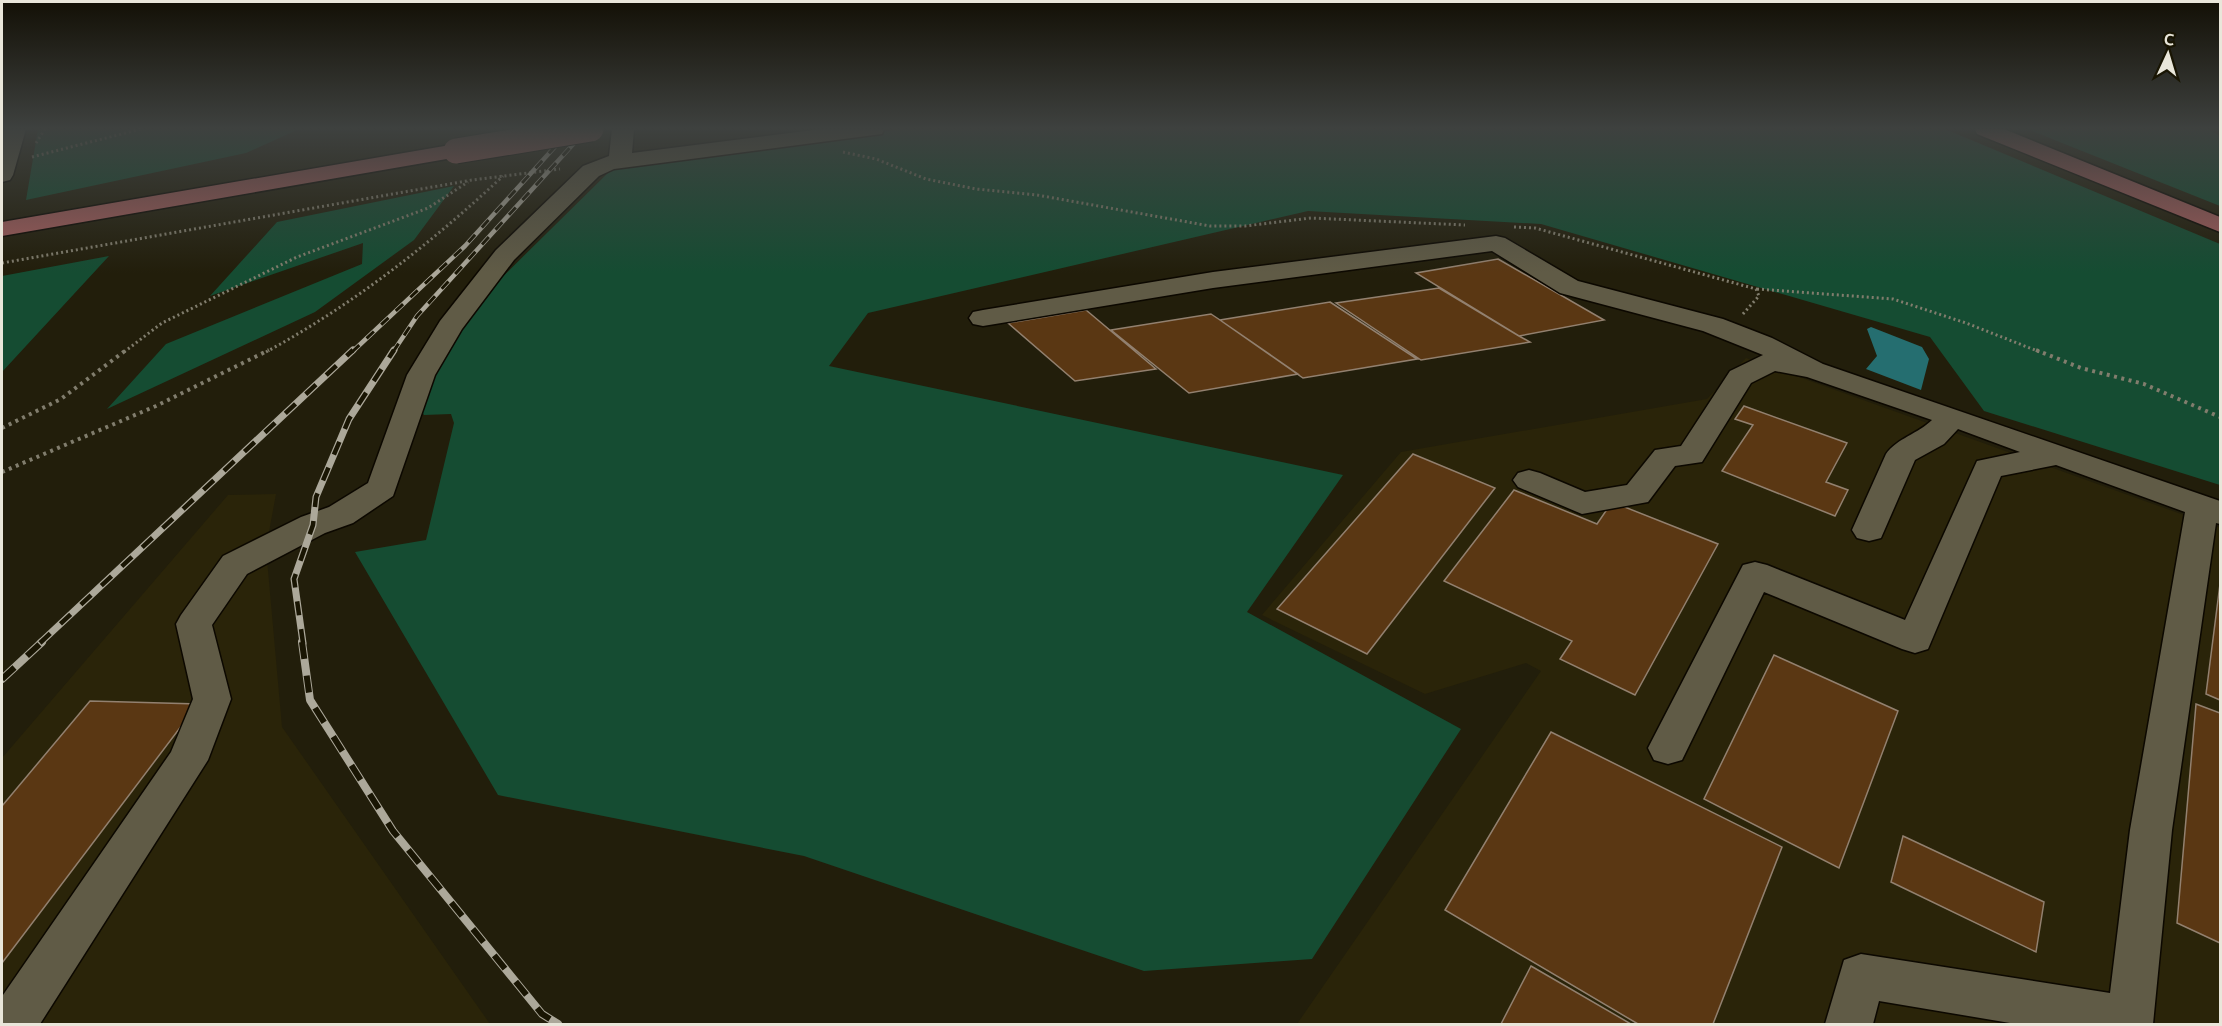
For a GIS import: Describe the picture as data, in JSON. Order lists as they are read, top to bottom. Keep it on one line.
{"north":"top"}
